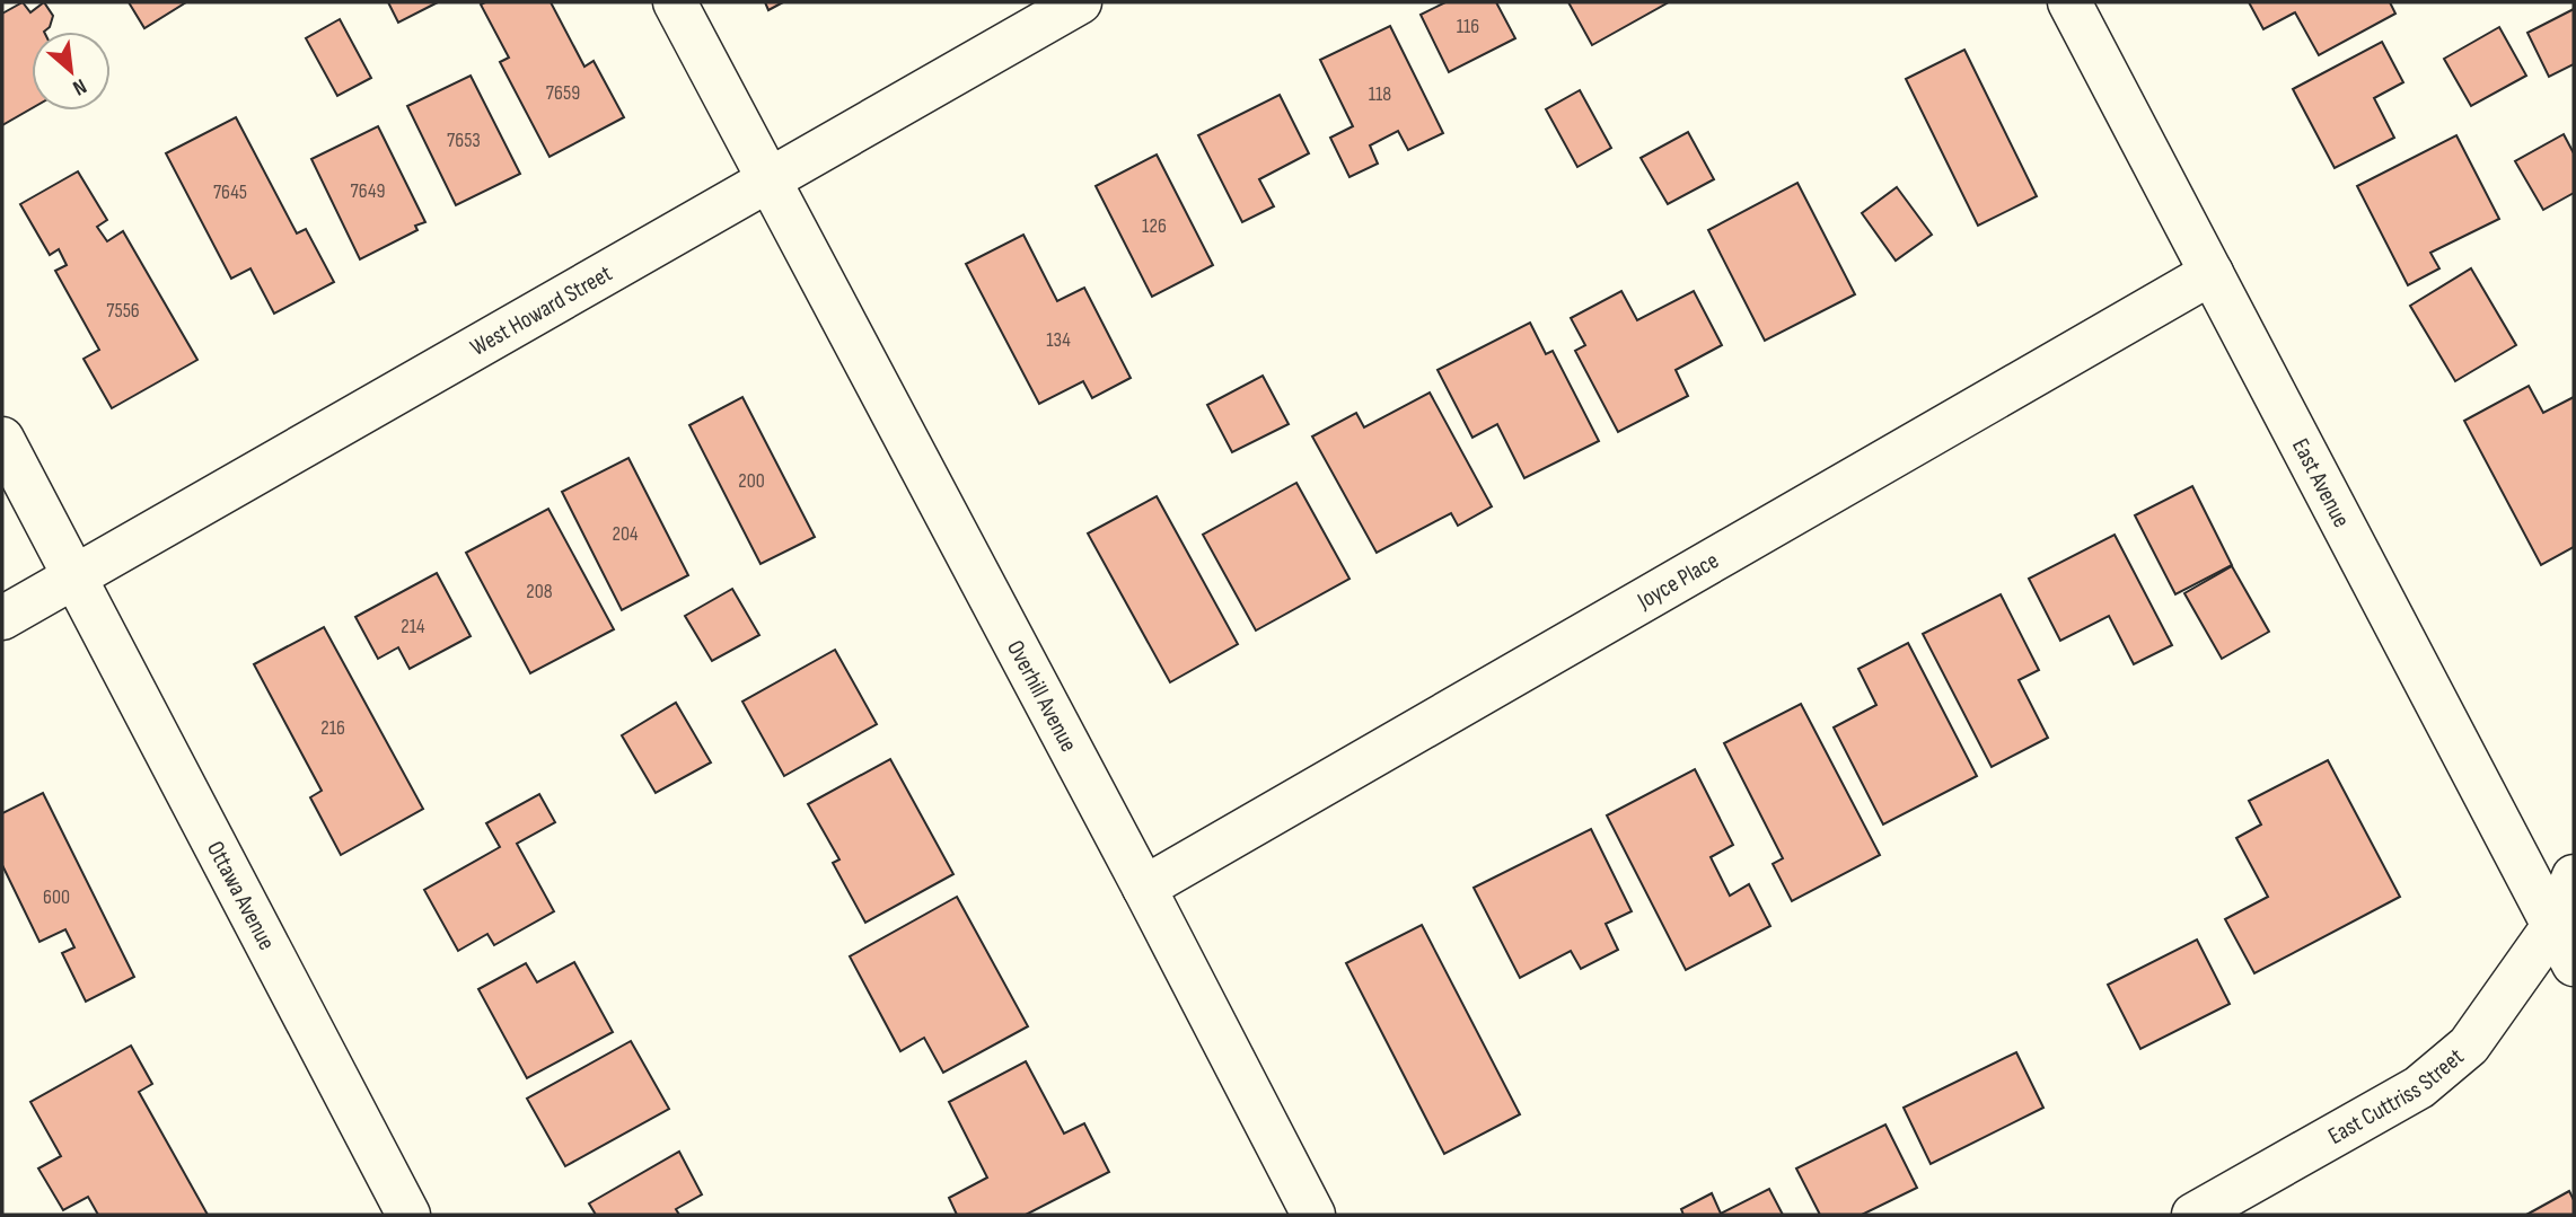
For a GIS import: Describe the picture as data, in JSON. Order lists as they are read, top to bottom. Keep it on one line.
{"streets":{"street":["West Howard Street","East Avenue","Joyce Place","Overhill Avenue","Ottawa Avenue","East Cuttriss Street"]},"crossings":[["West Howard Street","Overhill Avenue"],["West Howard Street","Ottawa Avenue"],["East Avenue","Joyce Place"],["East Avenue","East Cuttriss Street"],["Joyce Place","Overhill Avenue"]],"house_numbers":["116","7659","118","7653","7649","7645","126","7556","134","200","204","208","214","216","600"],"north":"bottom right"}
